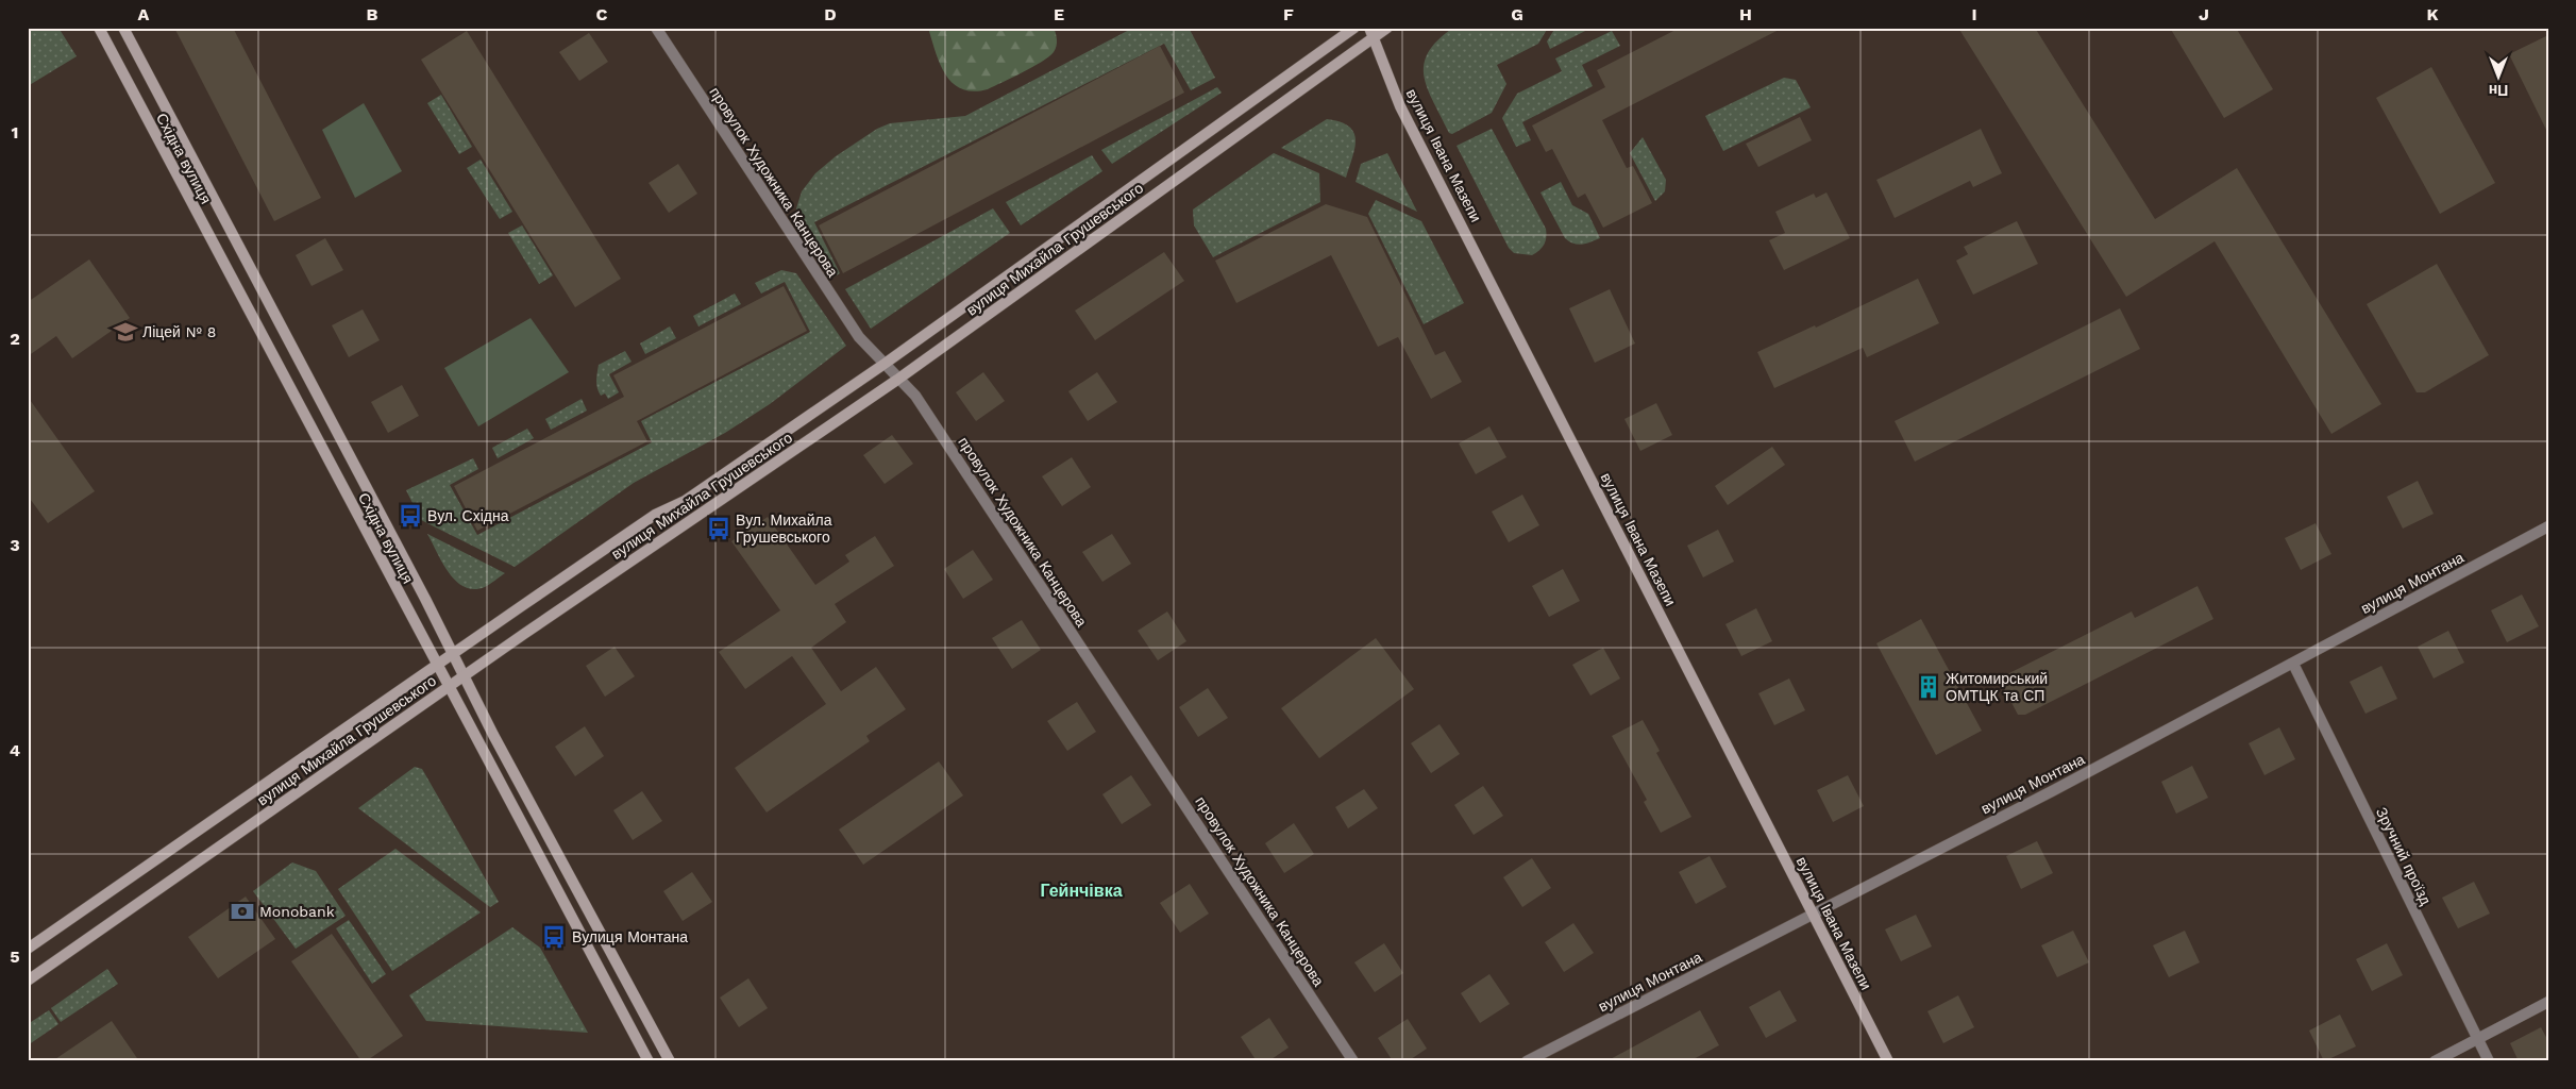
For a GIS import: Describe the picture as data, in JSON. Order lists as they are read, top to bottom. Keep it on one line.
{"streets":{"main road":["вулиця Івана Мазепи","Східна вулиця","вулиця Михайла Грушевського"],"street":["провулок Художника Канцерова","вулиця Монтана","Зручний проїзд"]},"crossings":[["вулиця Івана Мазепи","вулиця Михайла Грушевського"],["вулиця Івана Мазепи","вулиця Монтана"],["Східна вулиця","вулиця Михайла Грушевського"],["провулок Художника Канцерова","вулиця Михайла Грушевського"],["вулиця Монтана","Зручний проїзд"]],"districts":["Гейнчівка"],"places":{"school or university":["Ліцей № 8"],"bus stop":["Вул. Східна","Вул. Михайла Грушевського","Вулиця Монтана"],"building":["Житомирський ОМТЦК та СП"],"bank":["Monobank"]},"north":"bottom","grid":{"columns":["A","B","C","D","E","F","G","H","I","J","K"],"rows":["1","2","3","4","5"]}}
